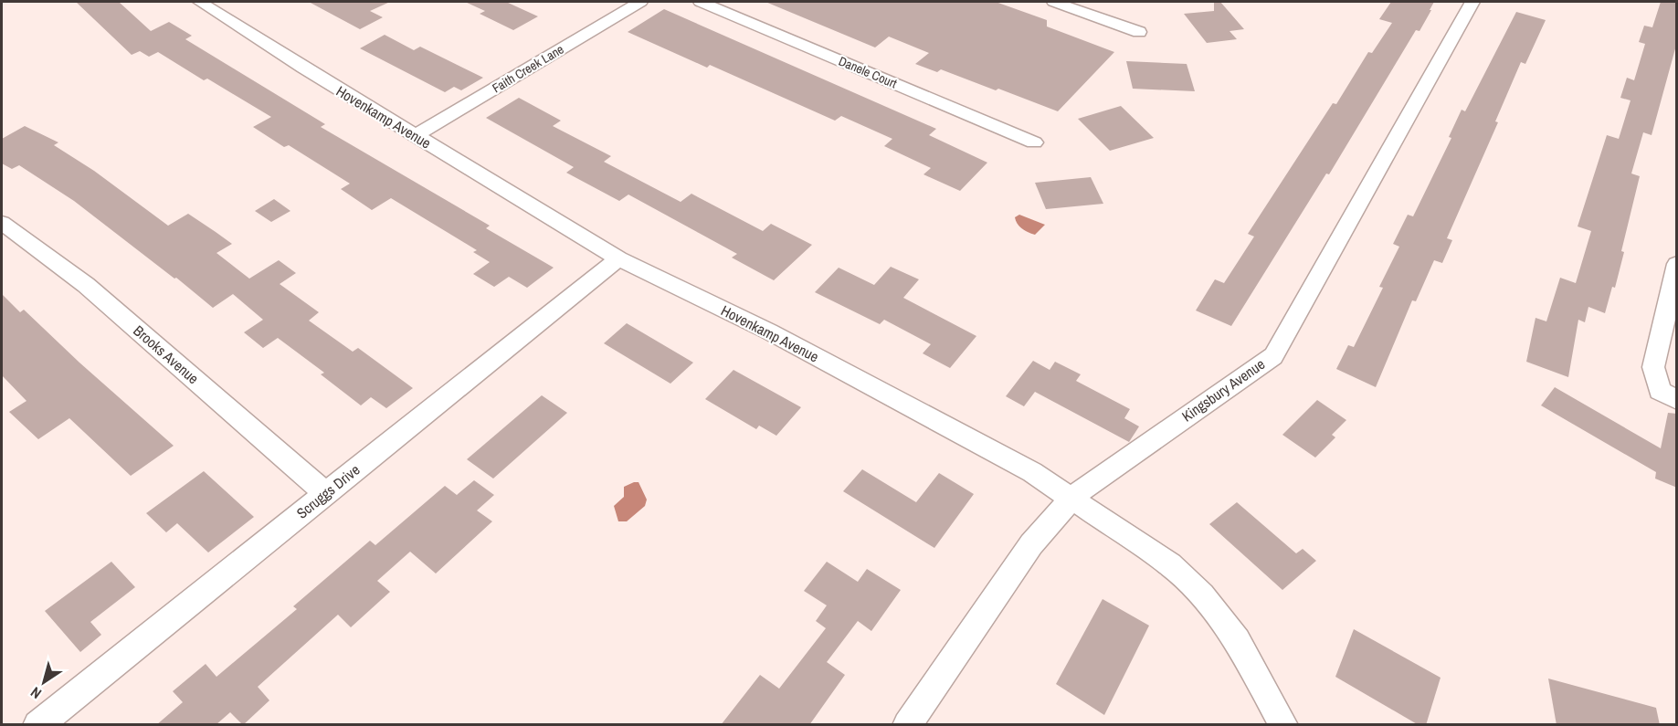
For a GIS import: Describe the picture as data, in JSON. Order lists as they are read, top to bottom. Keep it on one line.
{"streets":{"street":["Faith Creek Lane","Danele Court","Hovenkamp Avenue","Brooks Avenue","Kingsbury Avenue","Scruggs Drive"]},"crossings":[["Faith Creek Lane","Hovenkamp Avenue"],["Hovenkamp Avenue","Kingsbury Avenue"],["Hovenkamp Avenue","Scruggs Drive"],["Brooks Avenue","Scruggs Drive"]],"north":"bottom left"}
